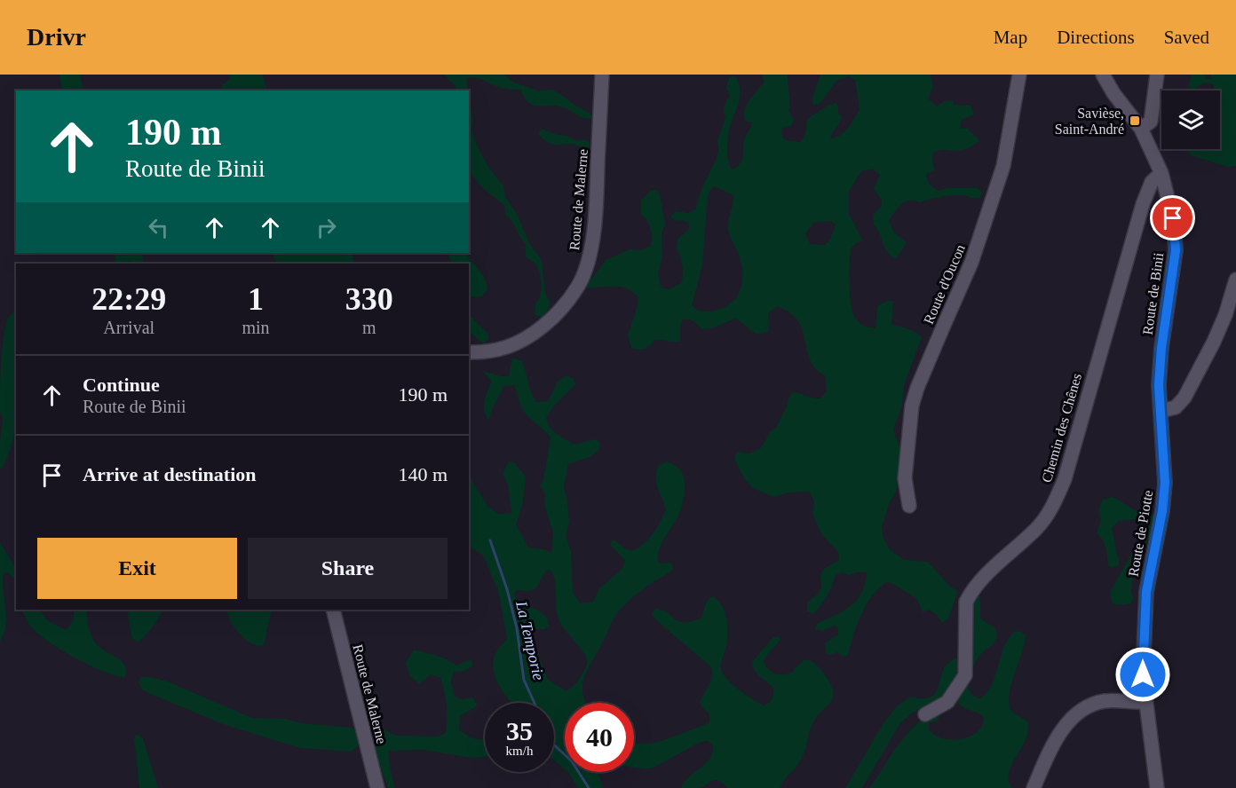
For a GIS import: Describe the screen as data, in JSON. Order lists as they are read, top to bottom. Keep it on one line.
{"streets":{"street":["Route de Malerne","Route d'Oucon","Route de Binii","Chemin des Chênes","Route de Piotte"]},"crossings":[["Route de Binii","Chemin des Chênes"],["Route de Binii","Route de Piotte"]],"water":["La Temporie"],"places":{"transit":["Savièse, Saint-André"]},"page":{"header":"Drivr","nav":["Map","Directions","Saved"],"turn":["190 m","Route de Binii"],"eta":["22:29","Arrival","1","min","330","m"],"list":[{"name":"Continue","note":"Route de Binii","value":"190 m"},{"name":"Arrive at destination","value":"140 m"}],"buttons":["Exit","Share"],"speed":"35 km/h","limit":"40"}}
